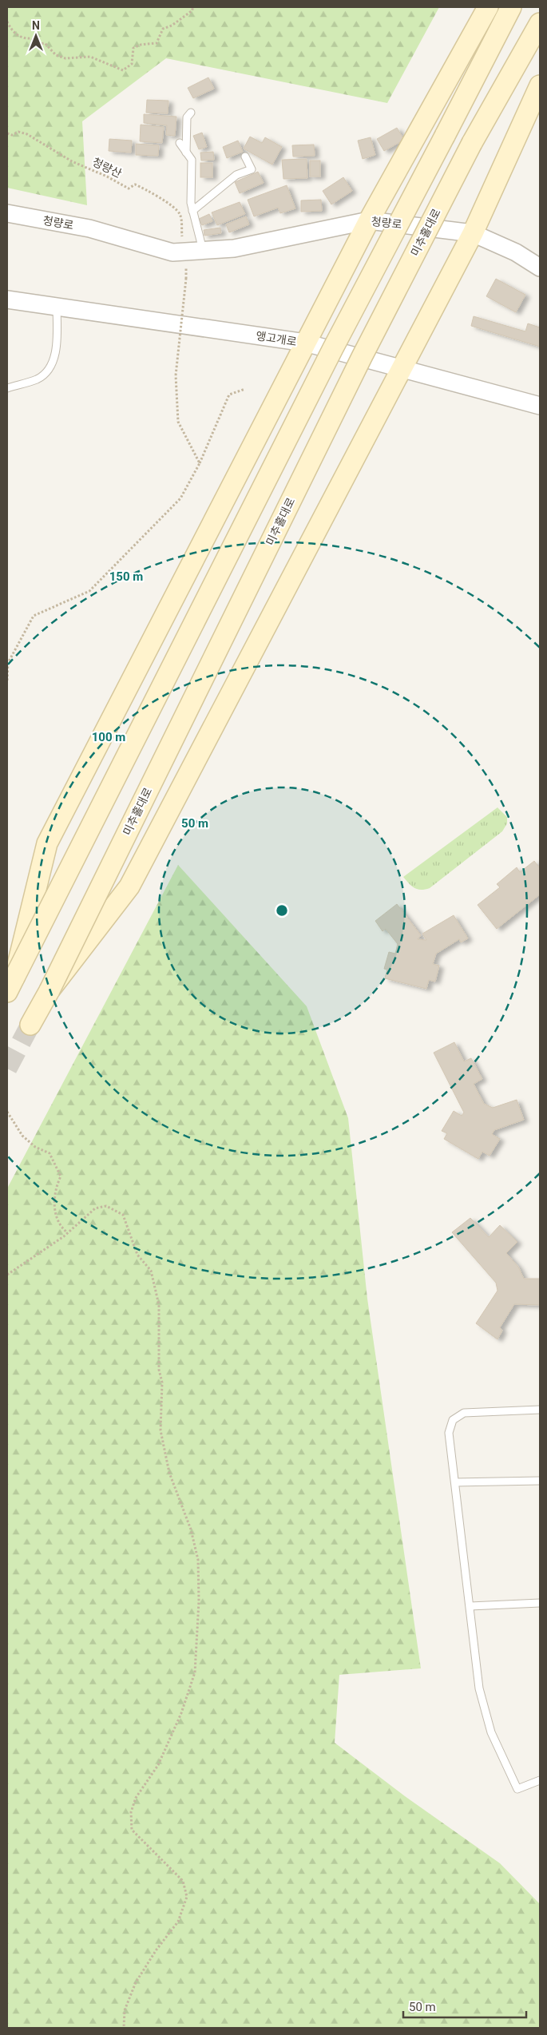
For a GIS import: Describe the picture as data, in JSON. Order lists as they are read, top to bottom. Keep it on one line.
{"streets":{"main road":["미추홀대로"],"street":["청량로","앵고개로"],"path":["청량산"]},"crossings":[["청량산","청량로"]],"scale_bar":"50 m","north":"top","rings":["150 m","100 m","50 m"]}
